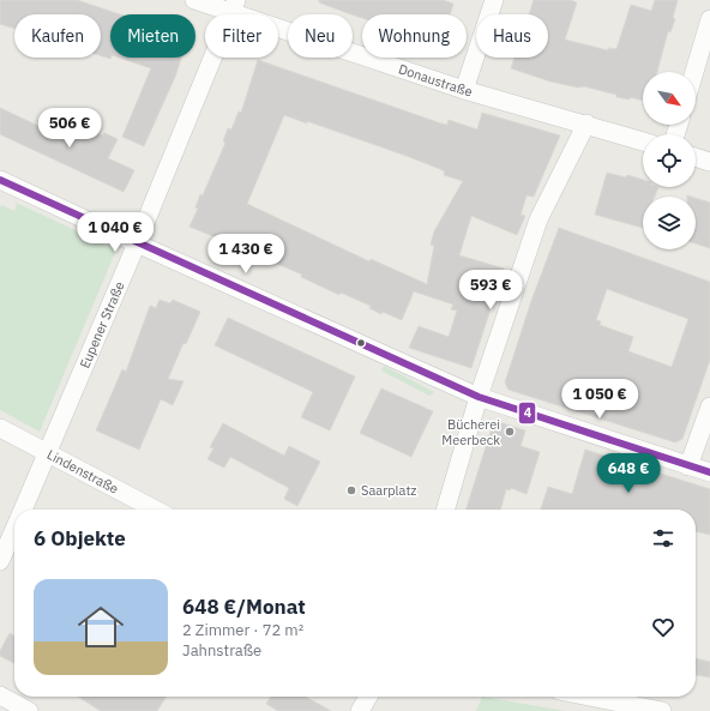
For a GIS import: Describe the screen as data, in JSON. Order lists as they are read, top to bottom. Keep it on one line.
{"streets":{"street":["Donaustraße","Eupener Straße","Lindenstraße"]},"crossings":[["Donaustraße","Eupener Straße"],["Eupener Straße","Lindenstraße"]],"places":["Bücherei Meerbeck","Saarplatz"],"lines":["transit line 4"],"north":"bottom right","page":{"chip":["Kaufen","Mieten","Filter","Neu","Wohnung","Haus"],"price":["506 €","1 040 €","1 430 €","593 €","1 050 €","648 €"],"heading":"6 Objekte","list":[{"name":"648 €/Monat","note":"2 Zimmer · 72 m² · Jahnstraße"}]}}
